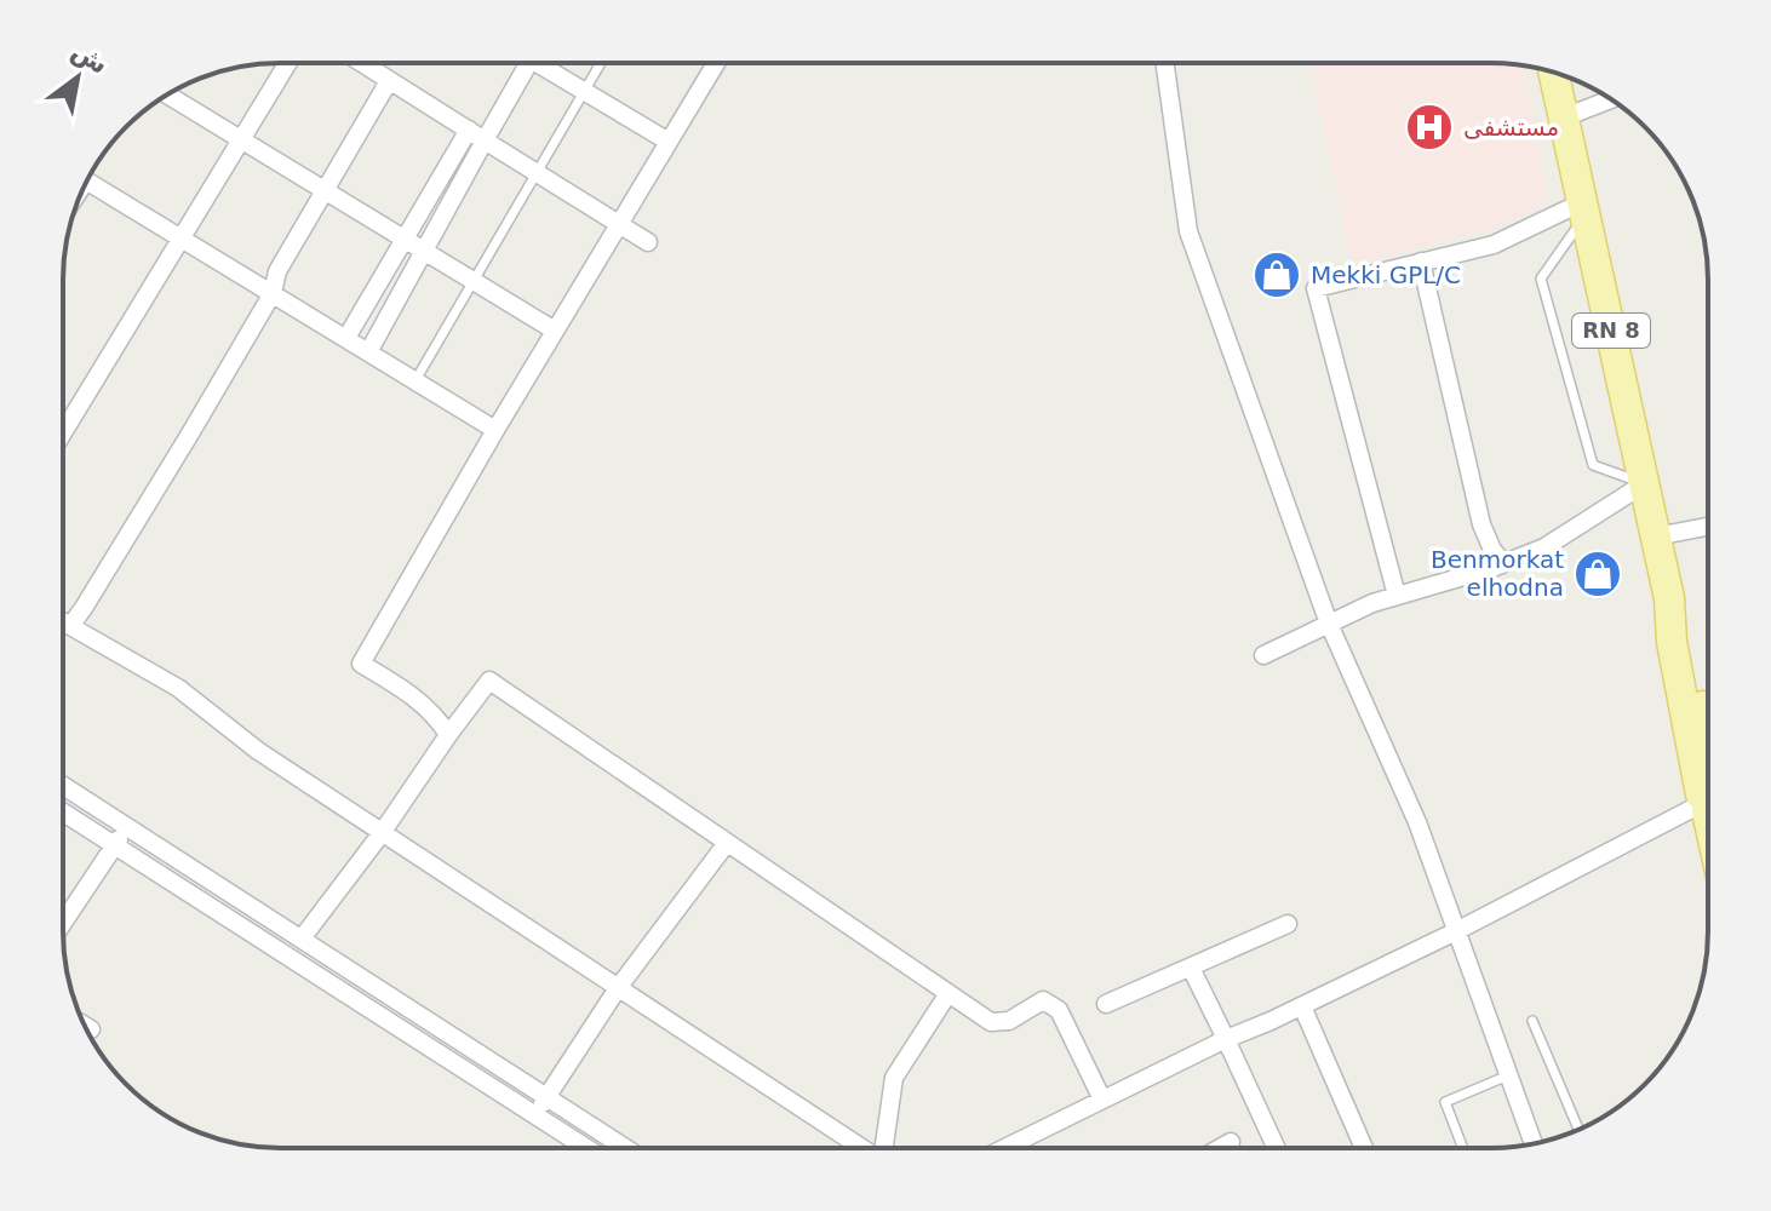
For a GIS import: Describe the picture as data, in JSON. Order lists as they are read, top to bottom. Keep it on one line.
{"streets":{"main road":["RN 8"]},"places":{"hospital":["مستشفى"],"shop":["Mekki GPL/C","Benmorkat elhodna"]},"north":"top right"}
